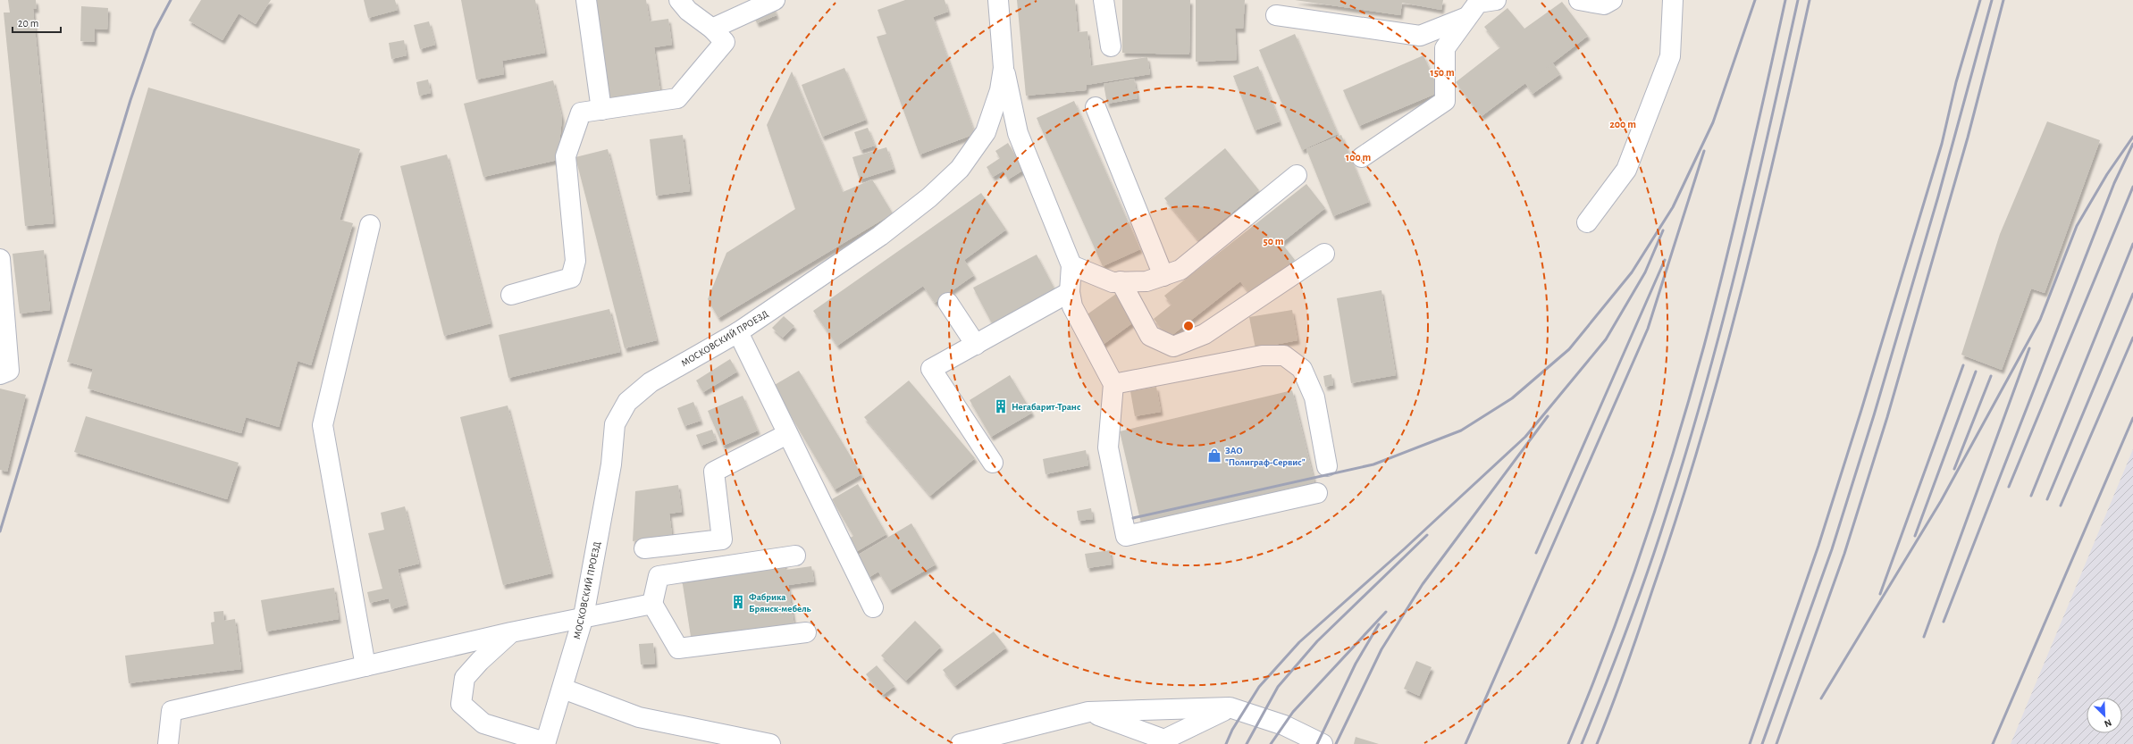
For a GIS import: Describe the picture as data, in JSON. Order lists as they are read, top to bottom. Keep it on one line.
{"streets":{"street":["МОСКОВСКИЙ ПРОЕЗД"]},"places":{"building":["Негабарит-Транс","Фабрика Брянск-мебель"],"shop":["ЗАО \"Полиграф-Сервис\""]},"scale_bar":"20 m","north":"bottom right","rings":["150 m","200 m","100 m","50 m"]}
